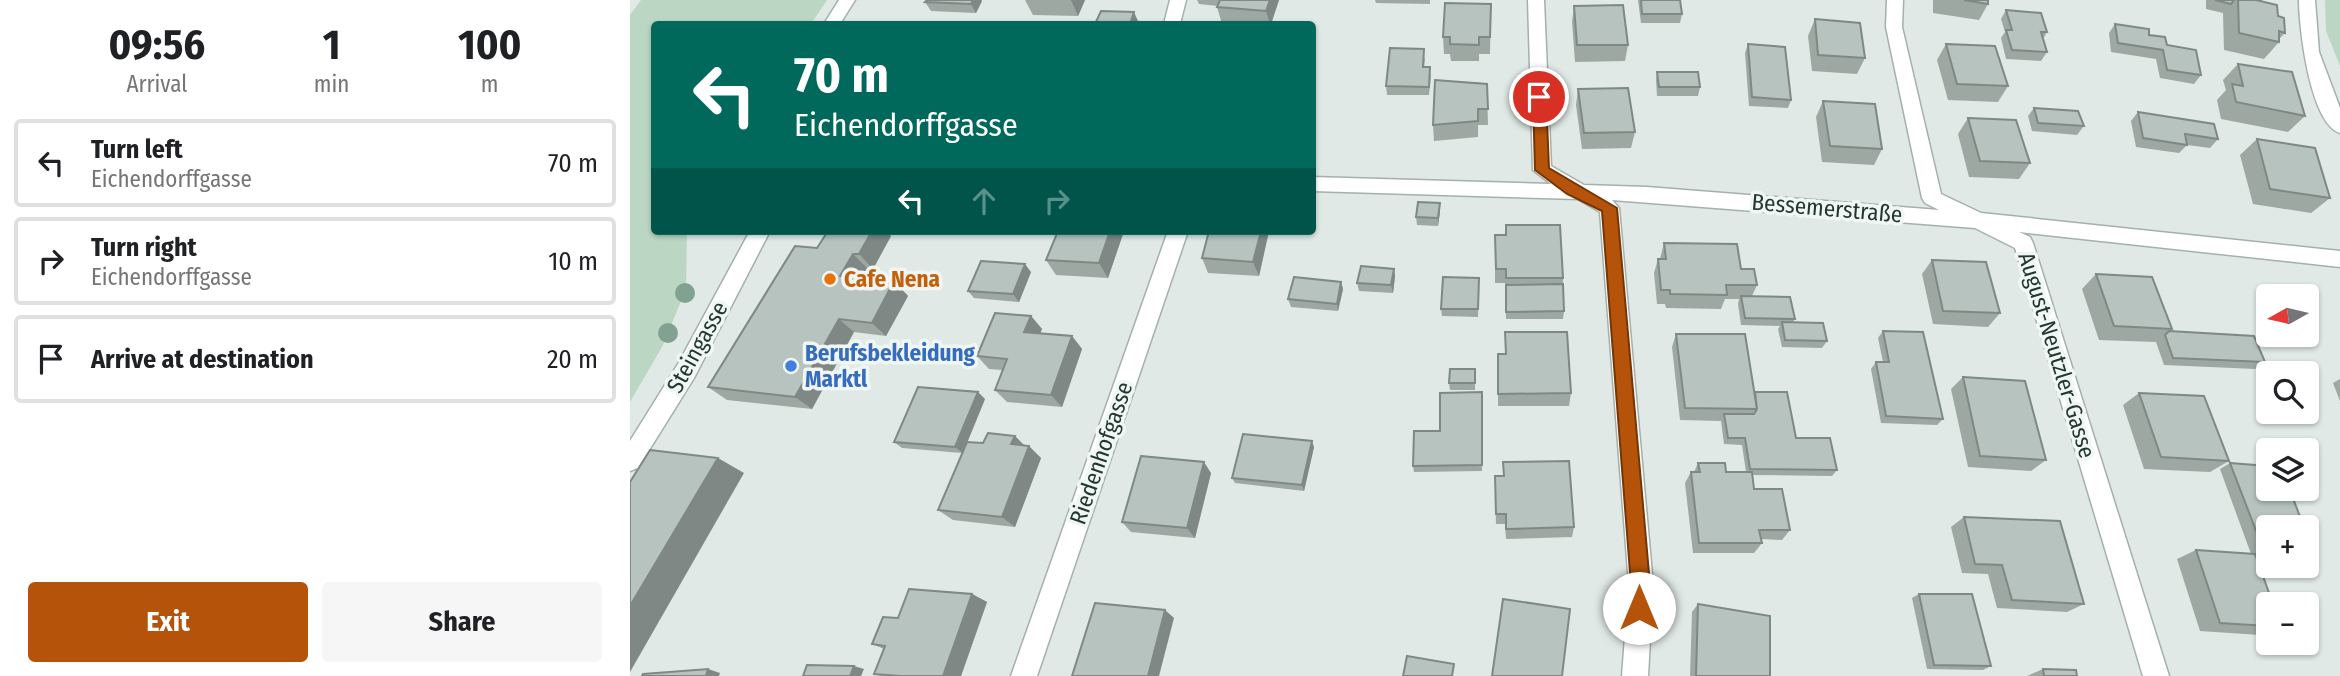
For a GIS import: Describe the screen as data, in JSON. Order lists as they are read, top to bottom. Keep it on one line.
{"streets":{"street":["Bessemerstraße","Steingasse","August-Neutzler-Gasse","Riedenhofgasse"]},"crossings":[["Bessemerstraße","August-Neutzler-Gasse"]],"places":["Cafe Nena","Berufsbekleidung Marktl"],"north":"left","page":{"eta":["09:56","Arrival","1","min","100","m"],"turn":["70 m","Eichendorffgasse"],"list":[{"name":"Turn left","note":"Eichendorffgasse","value":"70 m"},{"name":"Turn right","note":"Eichendorffgasse","value":"10 m"},{"name":"Arrive at destination","value":"20 m"}],"map_buttons":["+","−"],"buttons":["Exit","Share"]}}
